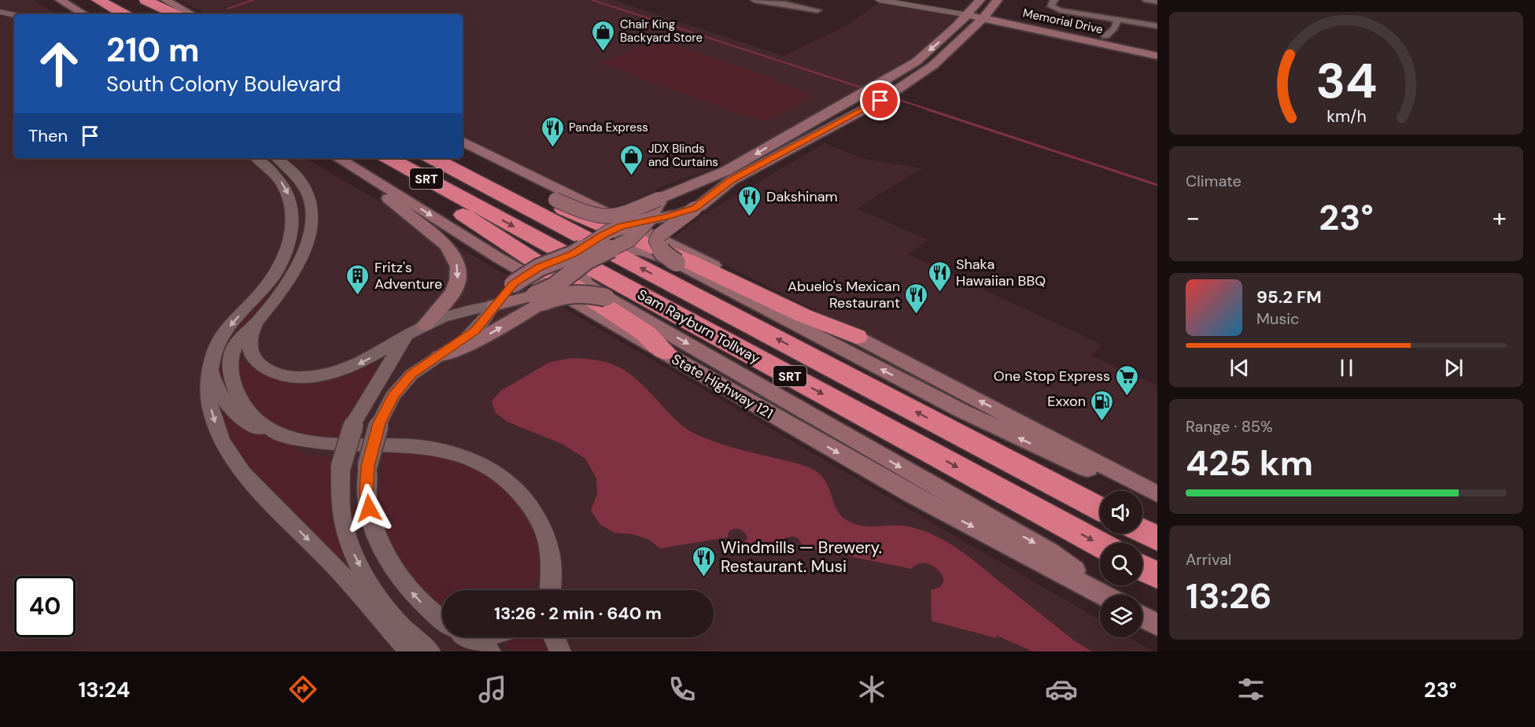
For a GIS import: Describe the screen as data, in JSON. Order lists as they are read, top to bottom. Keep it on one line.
{"streets":{"highway":["SRT","Sam Rayburn Tollway"],"main road":["Memorial Drive","State Highway 121"]},"places":{"shop":["Chair King Backyard Store","JDX Blinds and Curtains"],"restaurant":["Panda Express","Dakshinam","Shaka Hawaiian BBQ","Abuelo's Mexican Restaurant","Windmills — Brewery. Restaurant. Musi"],"building":["Fritz's Adventure"],"supermarket":["One Stop Express"],"fuel station":["Exxon"]},"page":{"turn":["210 m","South Colony Boulevard"],"then":"Then","tile":["Climate",["Range · 85%","425 km"],["Arrival","13:26"]],"heat":["−","23°","+"],"song":["95.2 FM","Music"],"limit":"40","trip":"13:26 · 2 min · 640 m","tabs":["13:24","23°"],"gauge":["34","km/h"]}}
